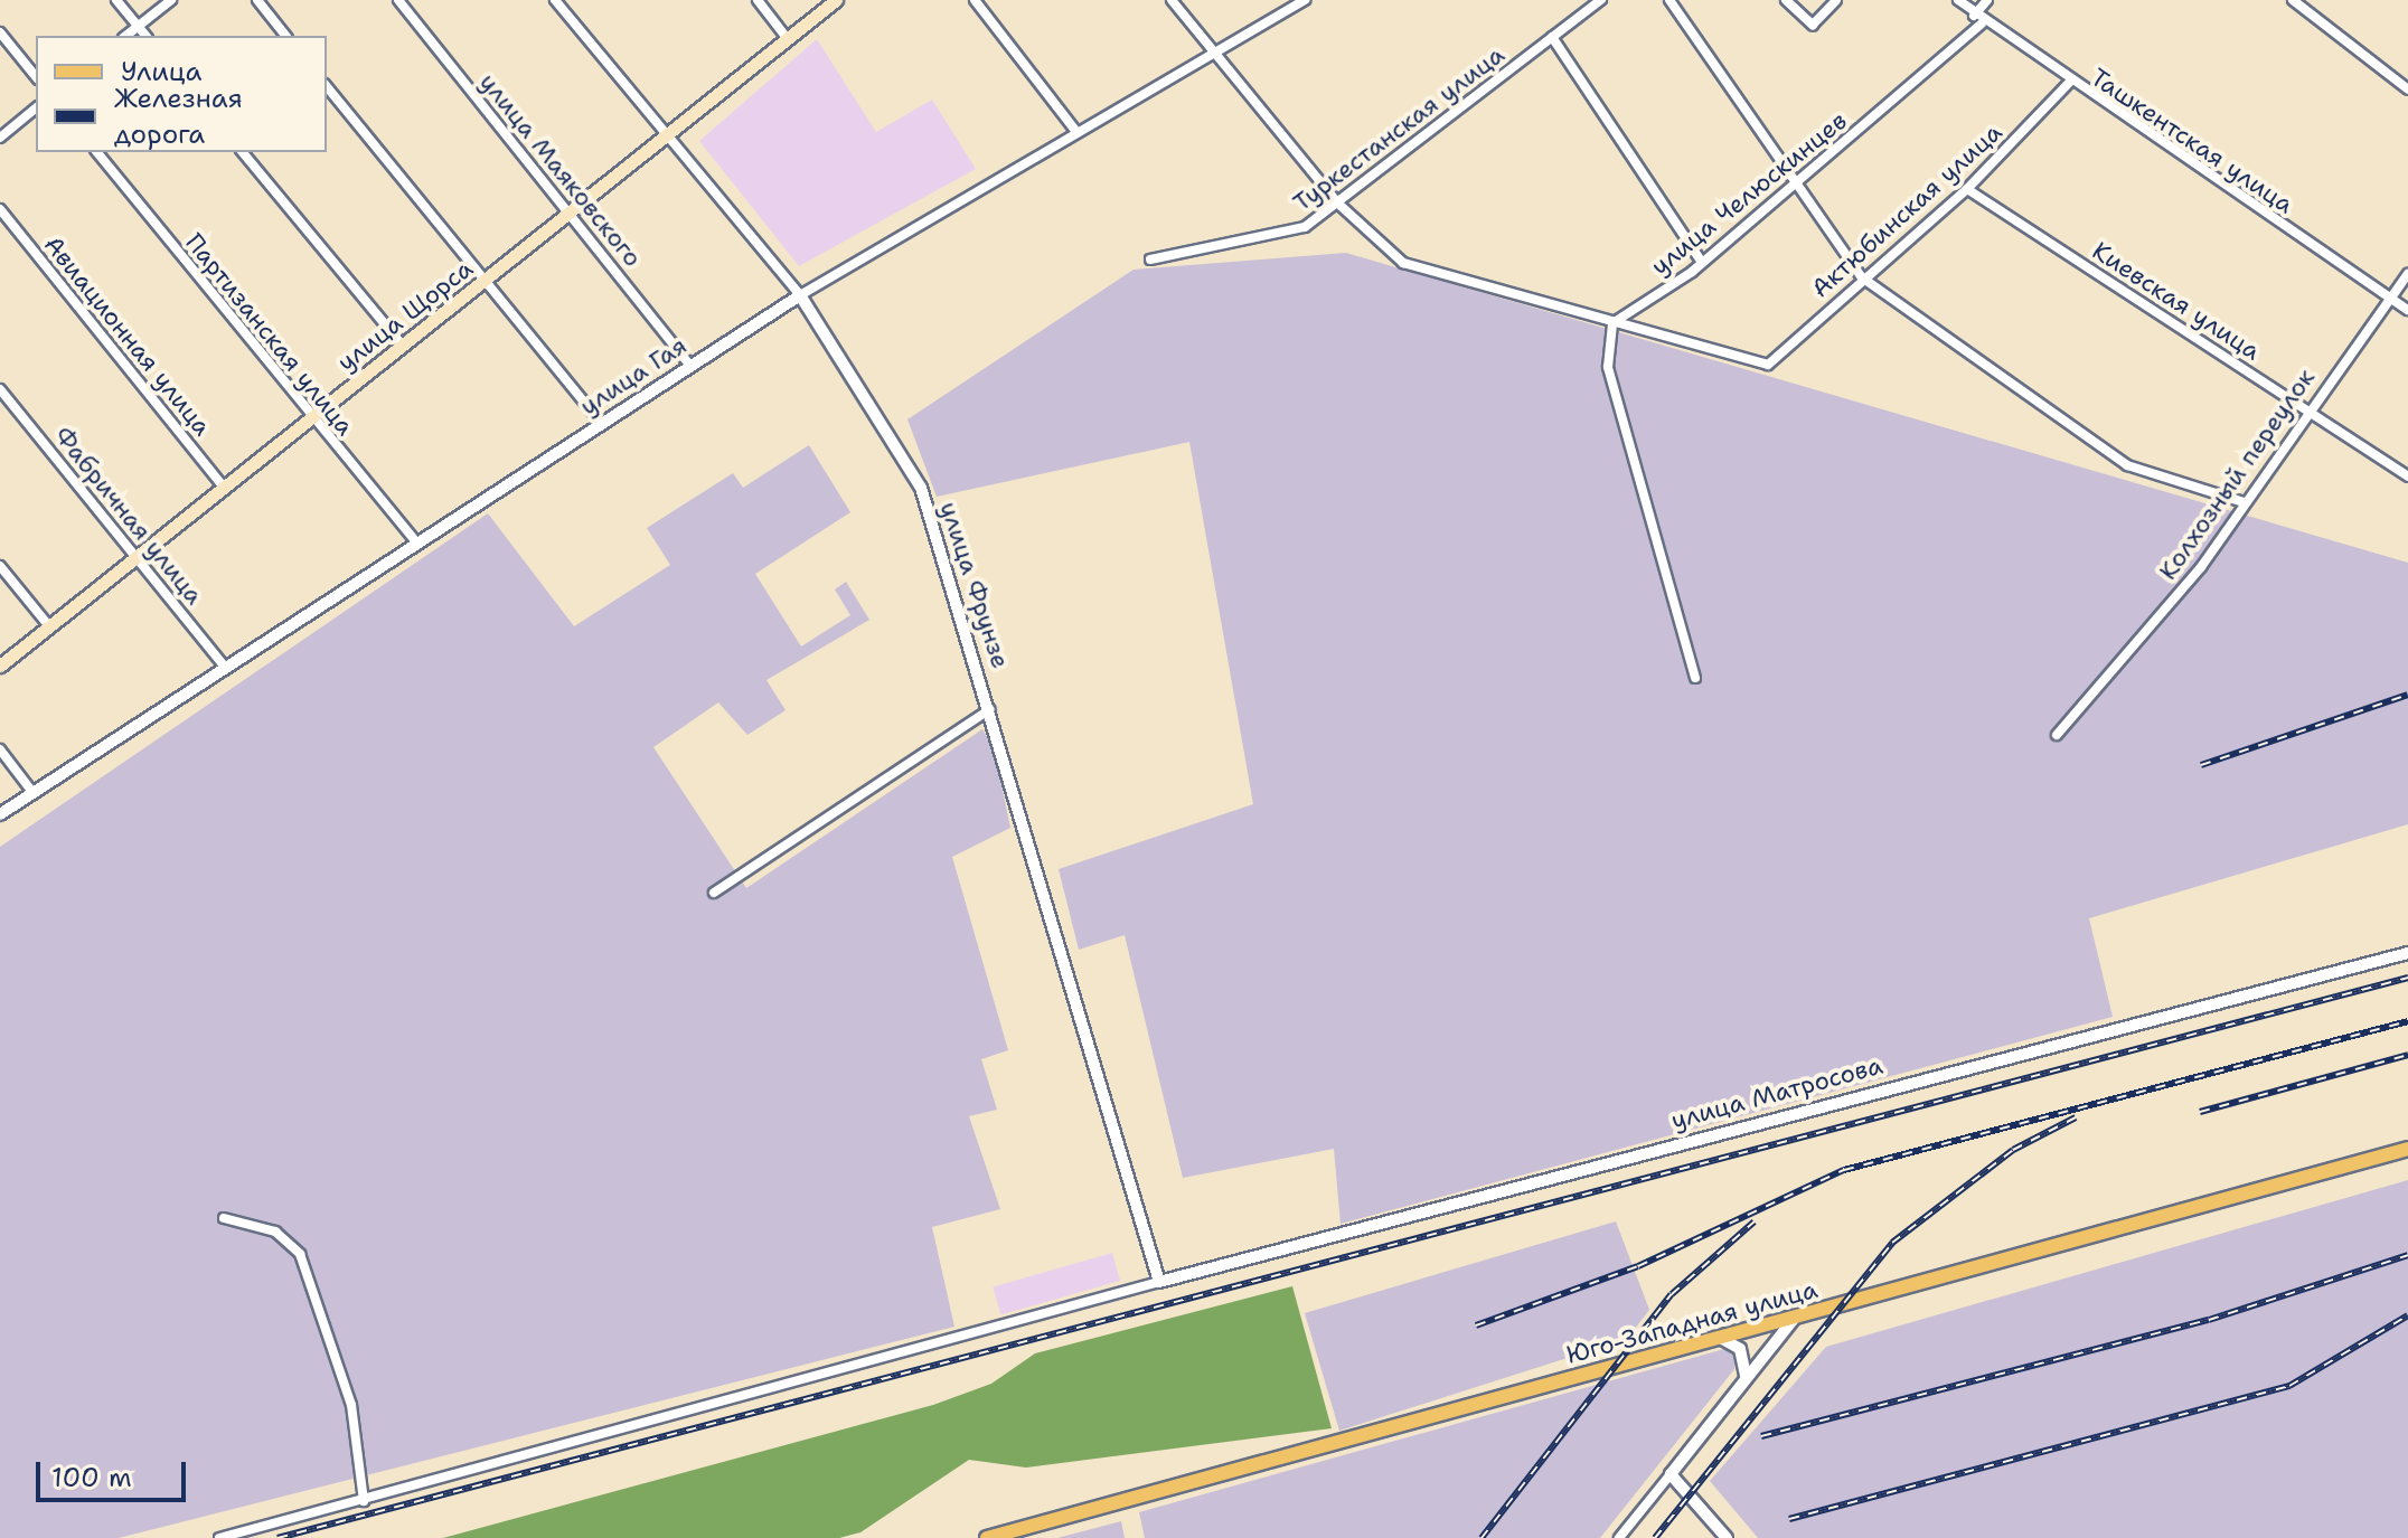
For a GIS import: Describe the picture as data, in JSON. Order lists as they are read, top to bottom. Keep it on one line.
{"streets":{"main road":["улица Щорса","Юго-Западная улица"],"street":["Туркестанская улица","Ташкентская улица","улица Маяковского","улица Челюскинцев","Актюбинская улица","Киевская улица","Партизанская улица","Авиационная улица","улица Гая","Колхозный переулок","Фабричная улица","улица Фрунзе","улица Матросова"]},"crossings":[["Ташкентская улица","улица Челюскинцев"],["Ташкентская улица","Актюбинская улица"],["Ташкентская улица","Колхозный переулок"],["улица Маяковского","улица Щорса"],["улица Маяковского","улица Гая"],["улица Челюскинцев","Актюбинская улица"],["Актюбинская улица","Киевская улица"],["Киевская улица","Колхозный переулок"],["улица Щорса","Партизанская улица"],["улица Щорса","Авиационная улица"],["улица Щорса","Фабричная улица"],["улица Щорса","улица Фрунзе"],["Партизанская улица","улица Гая"],["улица Гая","Фабричная улица"],["улица Гая","улица Фрунзе"],["улица Фрунзе","улица Матросова"]],"legend":["Улица","Железная дорога"],"scale_bar":"100 m"}
